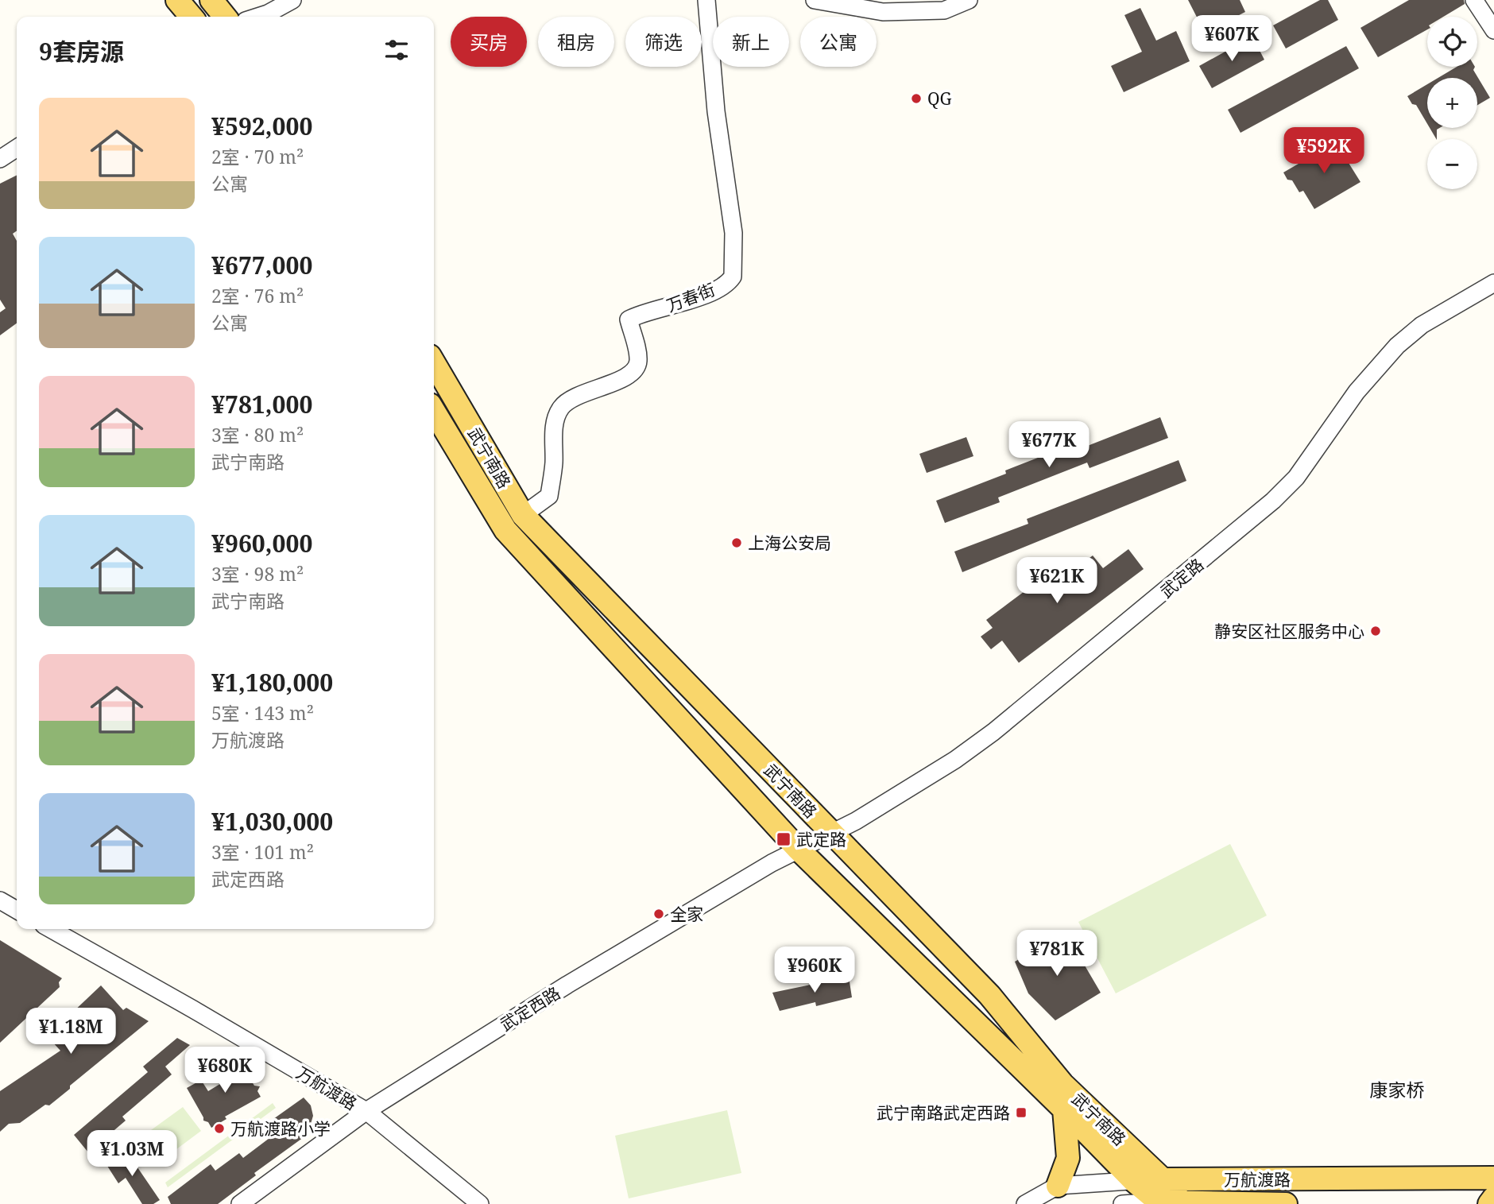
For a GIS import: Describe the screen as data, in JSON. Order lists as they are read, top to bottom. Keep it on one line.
{"streets":{"main road":["武宁南路","万航渡路"],"street":["万春街","武定路","武定西路"]},"crossings":[["万春街","武宁南路"],["武宁南路","武定路"],["武宁南路","武定西路"],["武宁南路","万航渡路"],["武定路","武定西路"],["武定西路","万航渡路"]],"districts":["康家桥"],"places":{"other":["QG","上海公安局","静安区社区服务中心","全家","万航渡路小学"],"transit":["武定路","武宁南路武定西路"]},"page":{"price":["¥607K","¥592K","¥677K","¥621K","¥781K","¥960K","¥1.18M","¥680K","¥1.03M"],"map_buttons":["+","−"],"chip":["买房","租房","筛选","新上","公寓"],"heading":"9套房源","list":[{"name":"¥592,000","note":"2室 · 70 m² · 公寓"},{"name":"¥677,000","note":"2室 · 76 m² · 公寓"},{"name":"¥781,000","note":"3室 · 80 m² · 武宁南路"},{"name":"¥960,000","note":"3室 · 98 m² · 武宁南路"},{"name":"¥1,180,000","note":"5室 · 143 m² · 万航渡路"},{"name":"¥1,030,000","note":"3室 · 101 m² · 武定西路"}]}}
